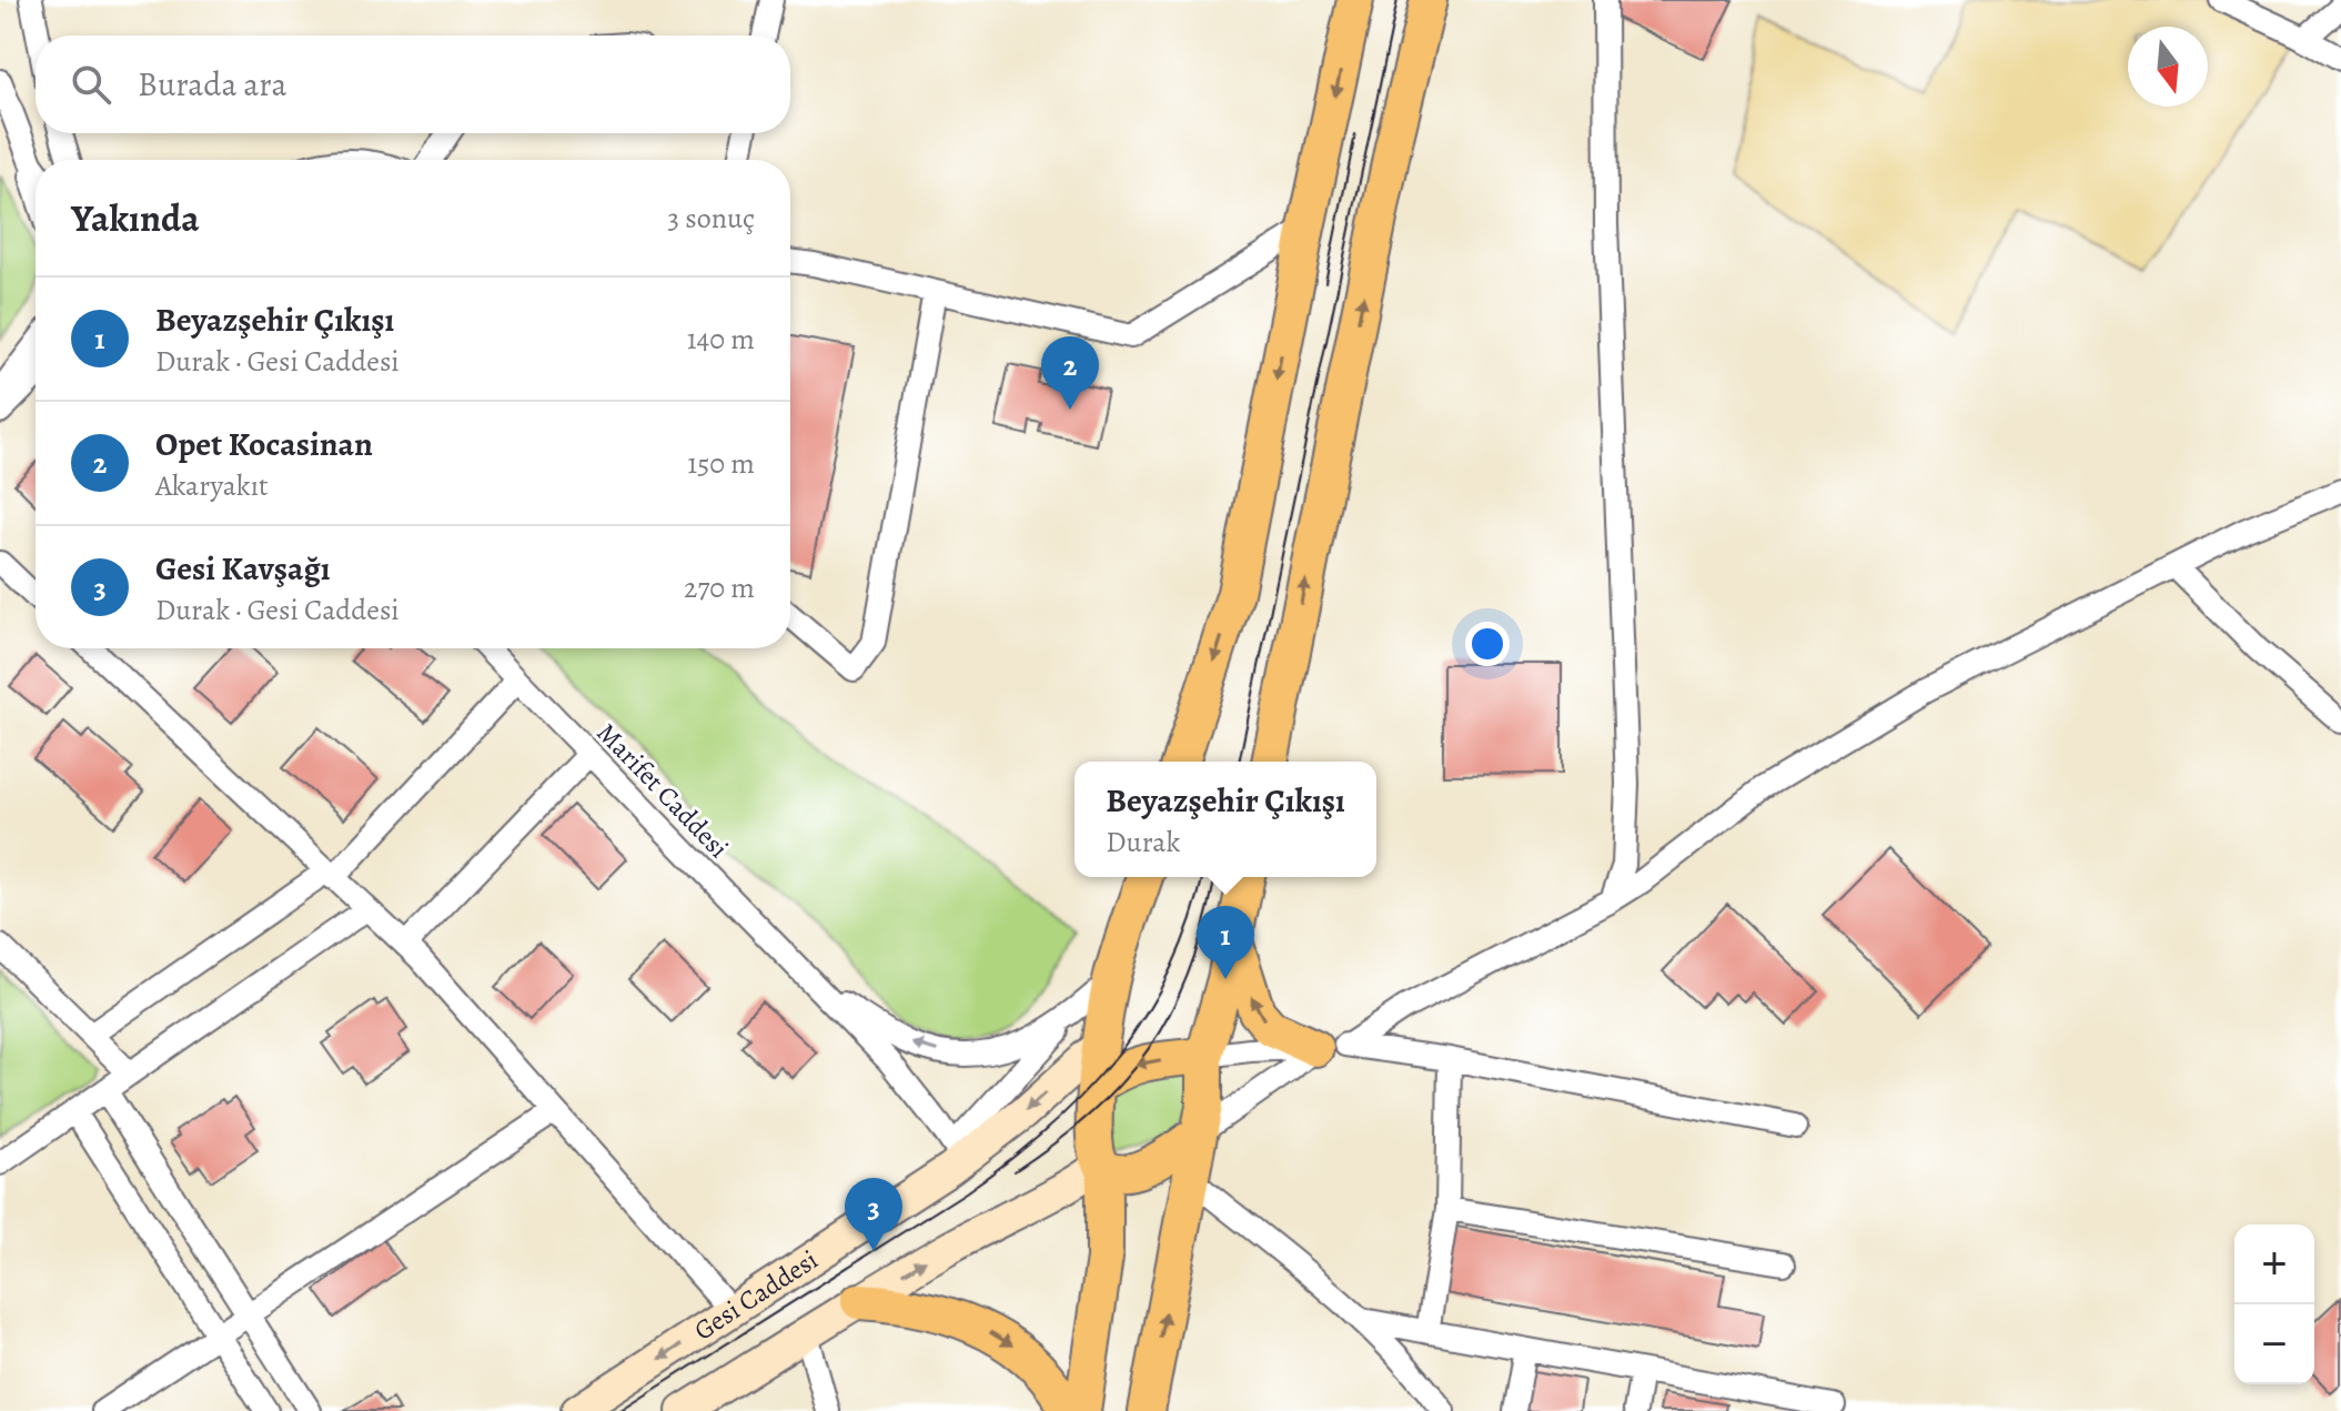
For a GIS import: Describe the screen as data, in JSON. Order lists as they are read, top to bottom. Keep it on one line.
{"streets":{"main road":["Gesi Caddesi"],"street":["Marifet Caddesi"]},"north":"bottom","page":{"search":"Burada ara","heading":["Yakında","3 sonuç"],"list":[{"mark":"1","name":"Beyazşehir Çıkışı","note":"Durak · Gesi Caddesi","value":"140 m"},{"mark":"2","name":"Opet Kocasinan","note":"Akaryakıt","value":"150 m"},{"mark":"3","name":"Gesi Kavşağı","note":"Durak · Gesi Caddesi","value":"270 m"}],"pins":["2","1","3"],"popup":["Beyazşehir Çıkışı","Durak"],"map_buttons":["+","−"]}}
